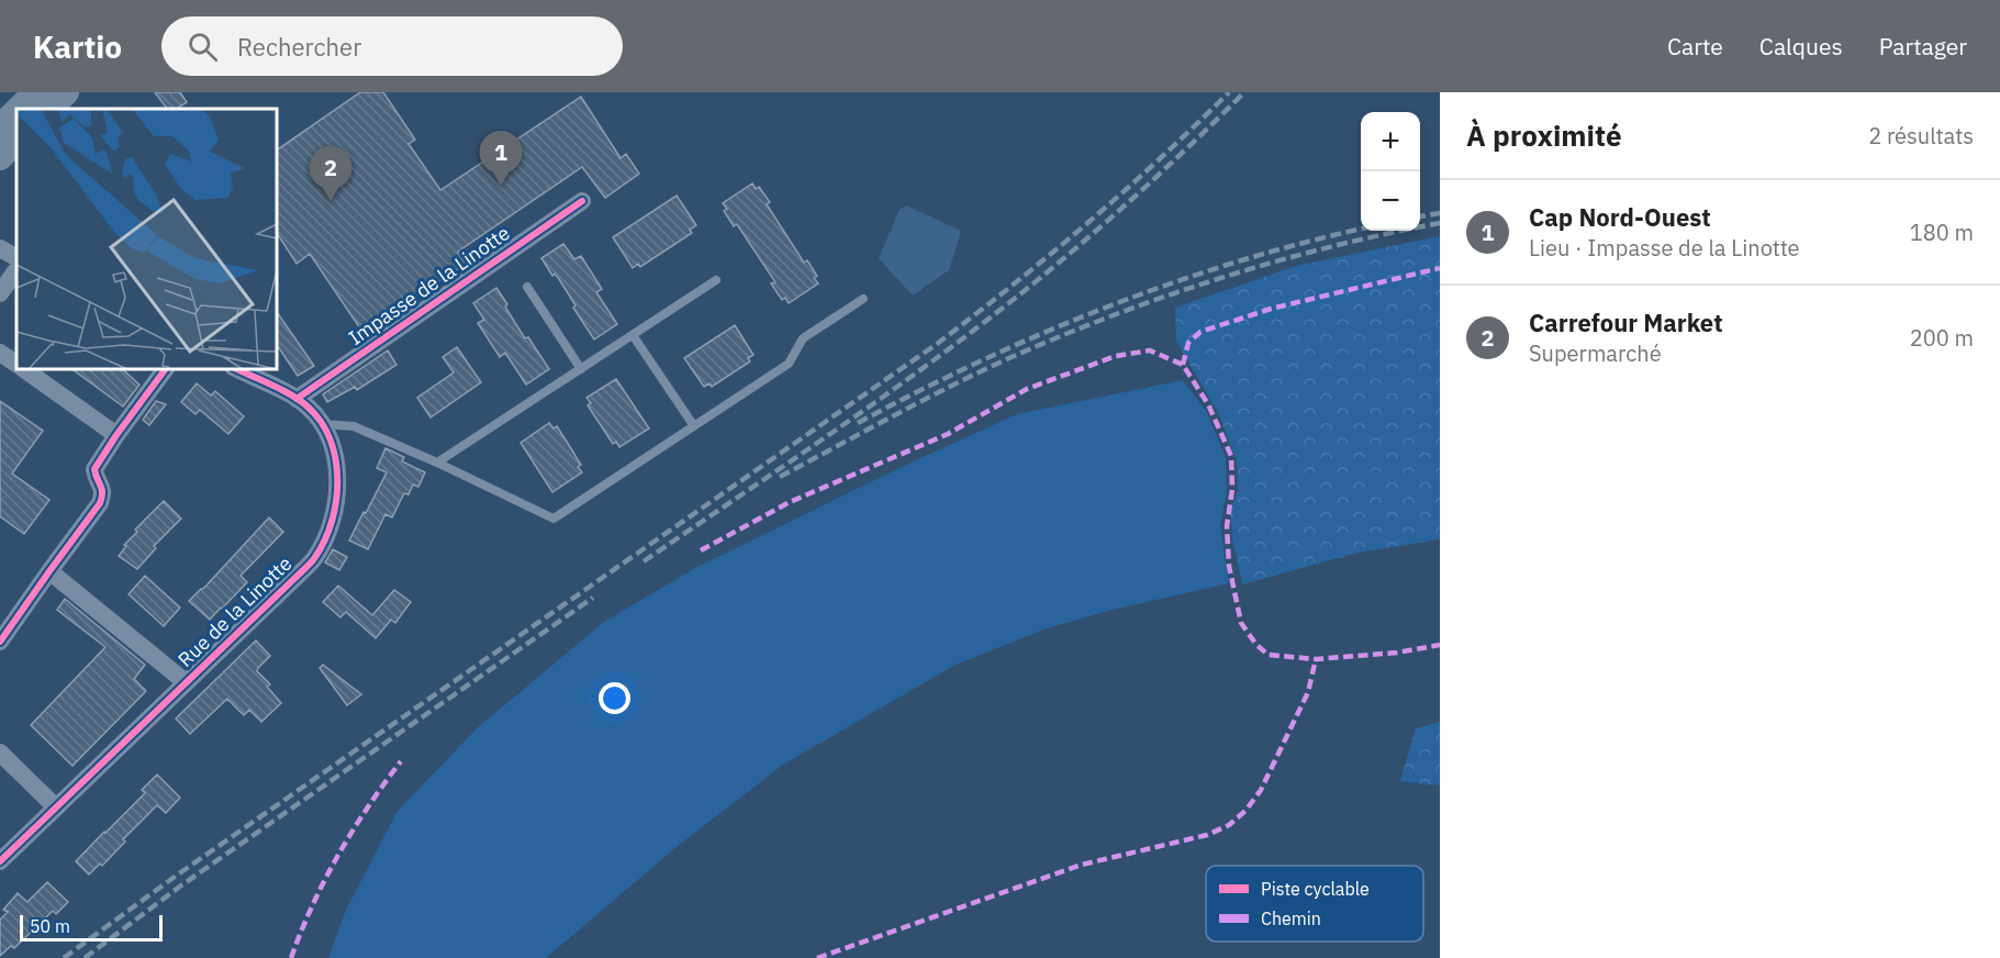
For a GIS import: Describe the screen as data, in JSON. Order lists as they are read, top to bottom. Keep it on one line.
{"streets":{"street":["Impasse de la Linotte","Rue de la Linotte"]},"crossings":[["Impasse de la Linotte","Rue de la Linotte"]],"legend":["Piste cyclable","Chemin"],"scale_bar":"50 m","page":{"header":"Kartio","search":"Rechercher","nav":["Carte","Calques","Partager"],"heading":["À proximité","2 résultats"],"map_buttons":["+","−"],"pins":["1","2"],"list":[{"mark":"1","name":"Cap Nord-Ouest","note":"Lieu · Impasse de la Linotte","value":"180 m"},{"mark":"2","name":"Carrefour Market","note":"Supermarché","value":"200 m"}],"scale":"50 m"}}
